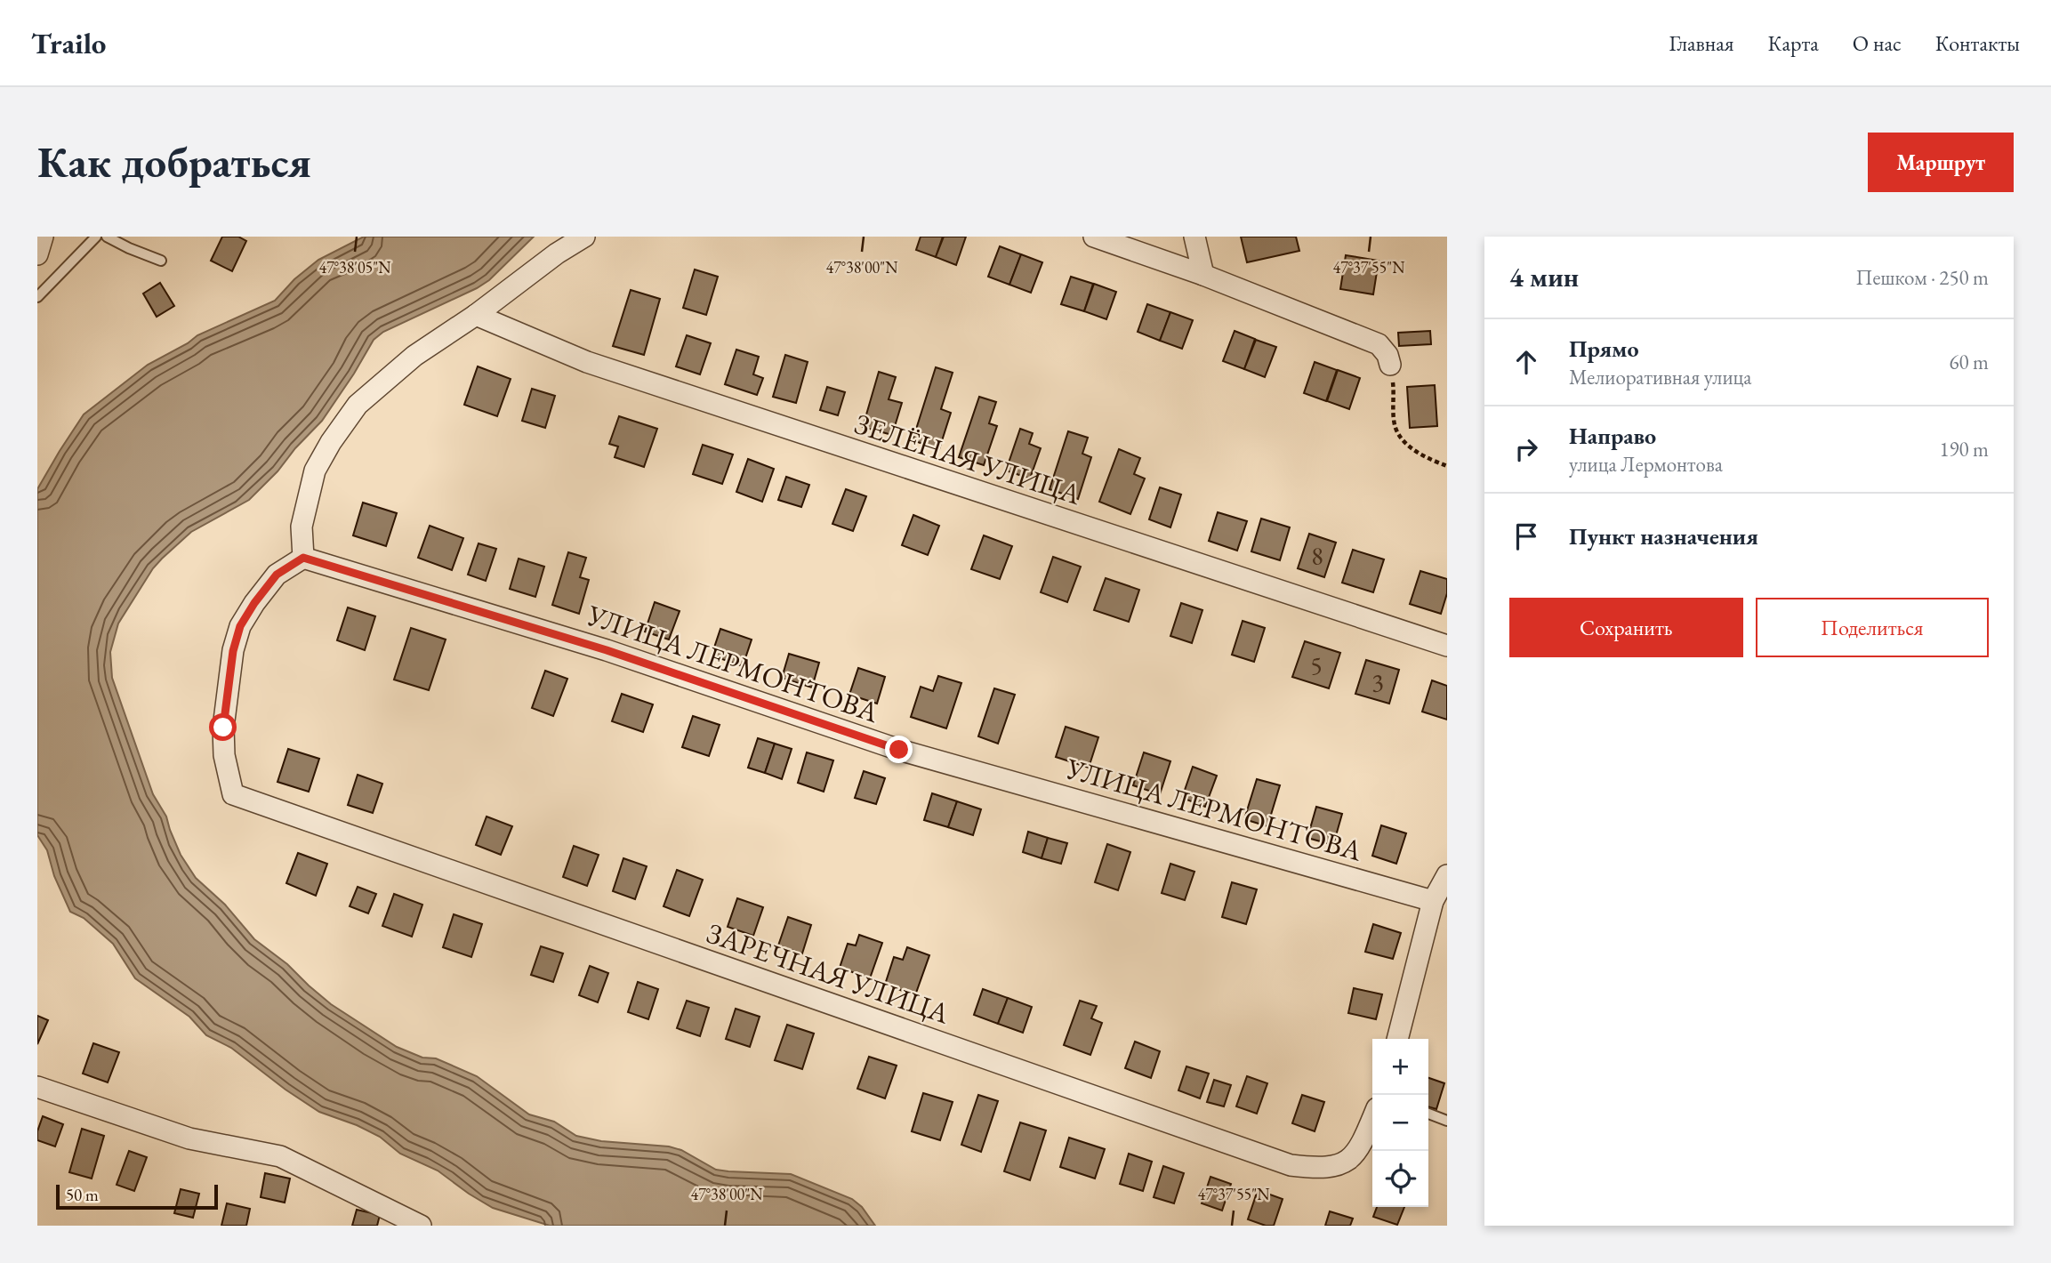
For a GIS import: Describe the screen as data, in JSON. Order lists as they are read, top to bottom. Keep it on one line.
{"streets":{"street":["ЗЕЛЁНАЯ УЛИЦА","УЛИЦА ЛЕРМОНТОВА","ЗАРЕЧНАЯ УЛИЦА"]},"crossings":[["УЛИЦА ЛЕРМОНТОВА","ЗАРЕЧНАЯ УЛИЦА"]],"house_numbers":["8","5","3"],"scale_bar":"50 m","page":{"header":"Trailo","nav":["Главная","Карта","О нас","Контакты"],"buttons":["Маршрут",["Сохранить","Поделиться"]],"title":"Как добраться","heading":["4 мин","Пешком · 250 m"],"list":[["Прямо","Мелиоративная улица","60 m"],["Направо","улица Лермонтова","190 m"],"Пункт назначения"],"map_buttons":["+","−"],"scale":"50 m"},"coordinates":["47°38'05\"N","47°38'00\"N","47°37'55\"N"]}
